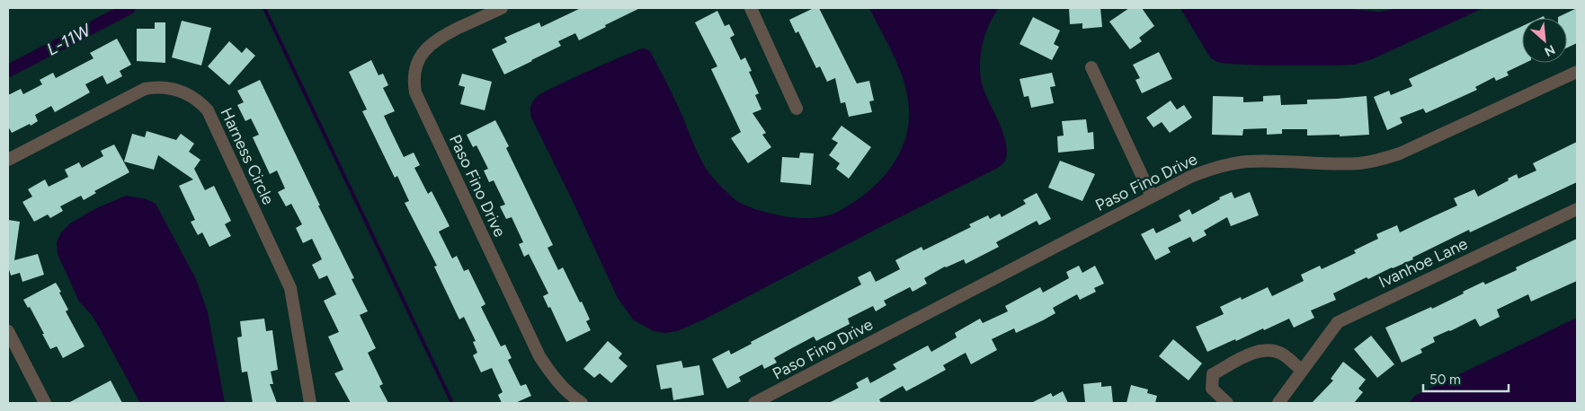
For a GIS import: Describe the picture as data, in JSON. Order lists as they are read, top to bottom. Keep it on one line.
{"streets":{"street":["Harness Circle","Paso Fino Drive","Ivanhoe Lane"]},"water":["L-11W"],"scale_bar":"50 m","north":"bottom right"}
